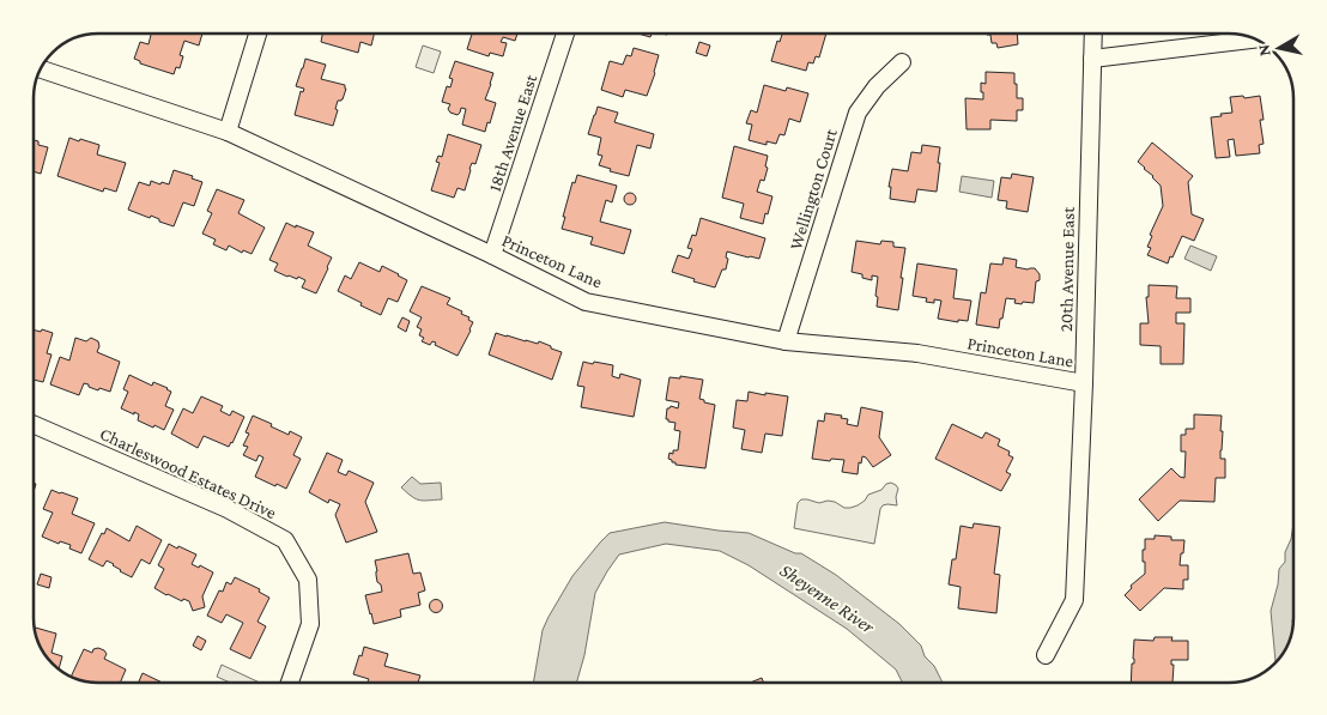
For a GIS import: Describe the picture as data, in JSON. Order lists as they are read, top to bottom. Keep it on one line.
{"streets":{"street":["18th Avenue East","Wellington Court","Princeton Lane","20th Avenue East","Charleswood Estates Drive"]},"crossings":[["18th Avenue East","Princeton Lane"],["Wellington Court","Princeton Lane"],["Princeton Lane","20th Avenue East"]],"water":["Sheyenne River"],"north":"left"}
